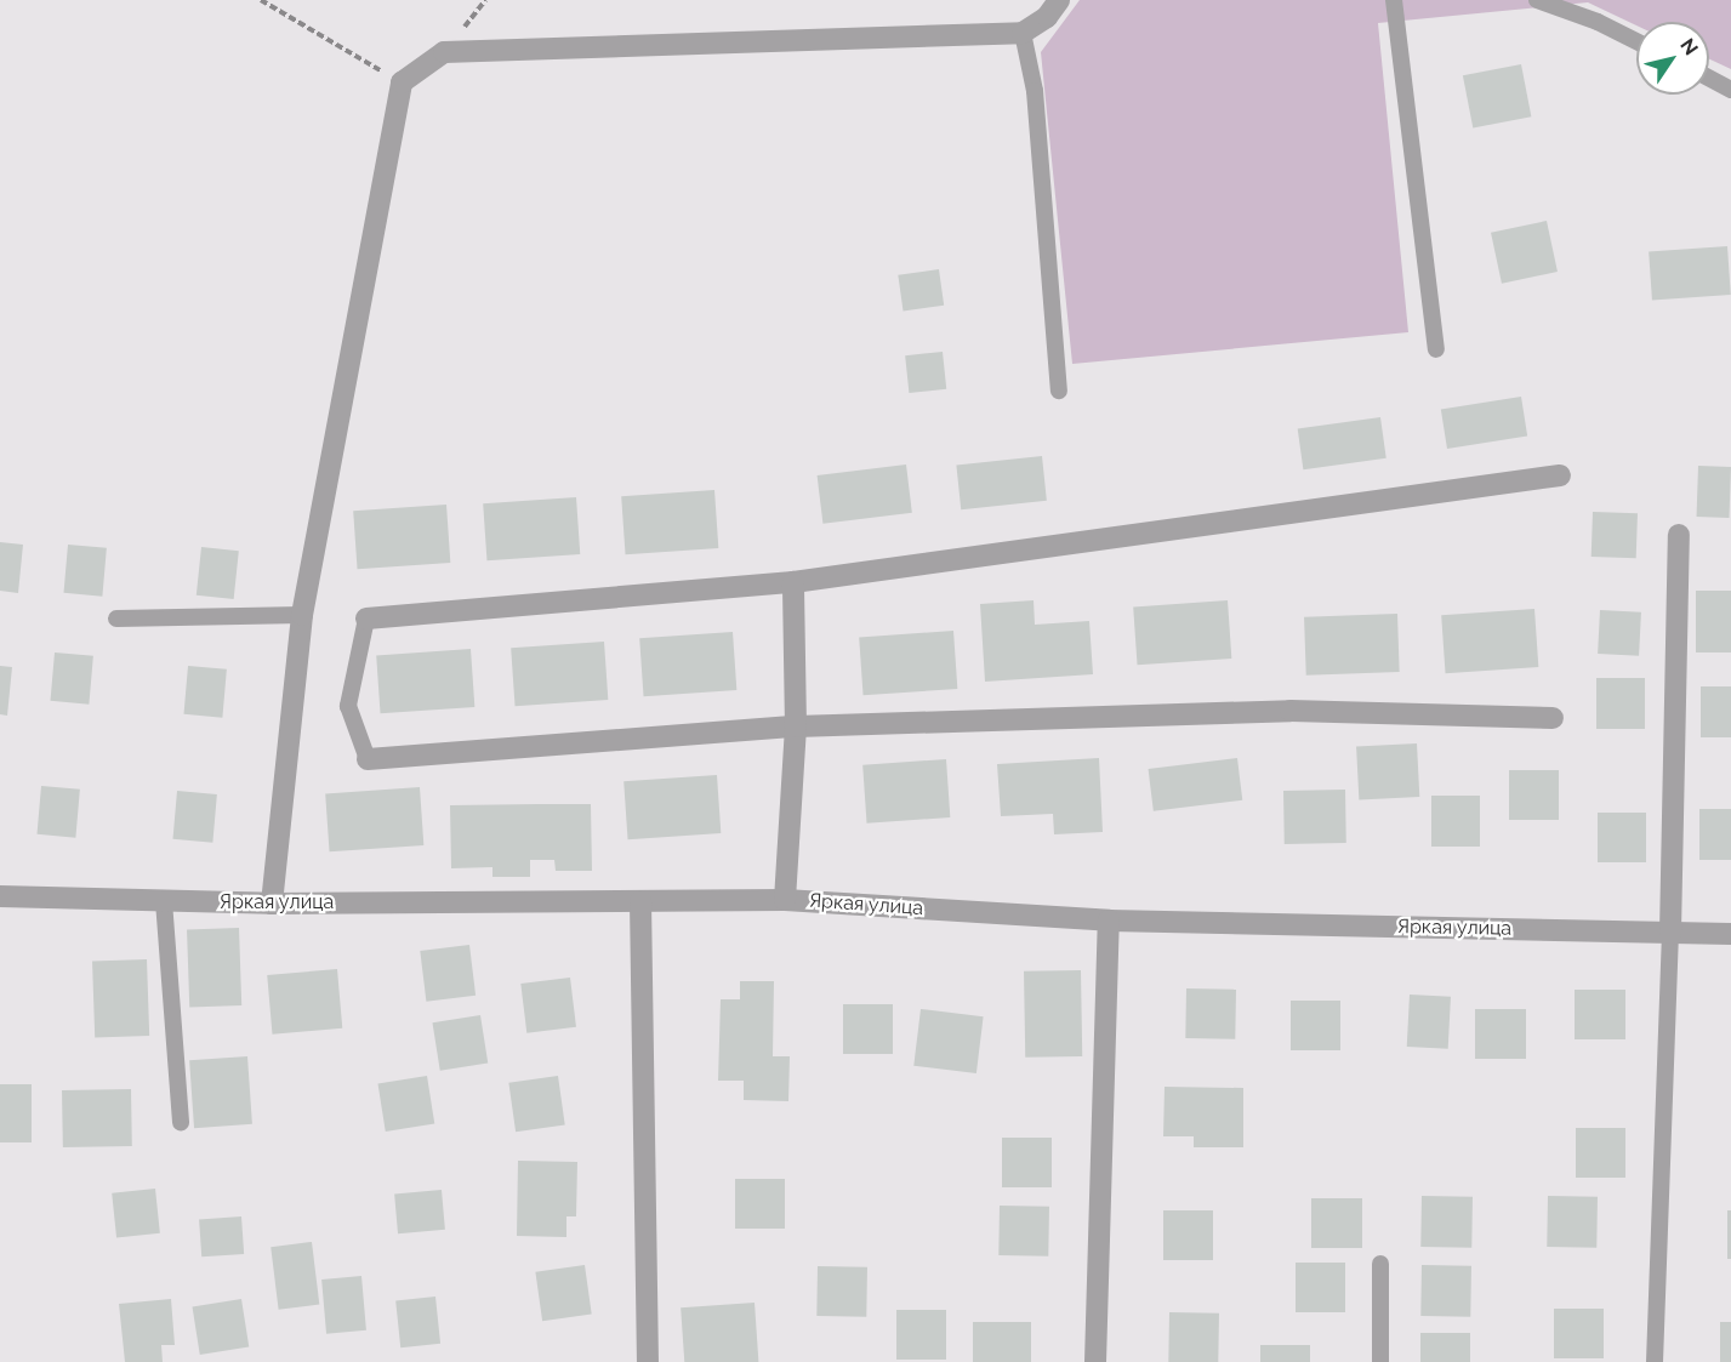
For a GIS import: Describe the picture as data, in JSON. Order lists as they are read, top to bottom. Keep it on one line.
{"streets":{"street":["Яркая улица"]},"north":"top right"}
